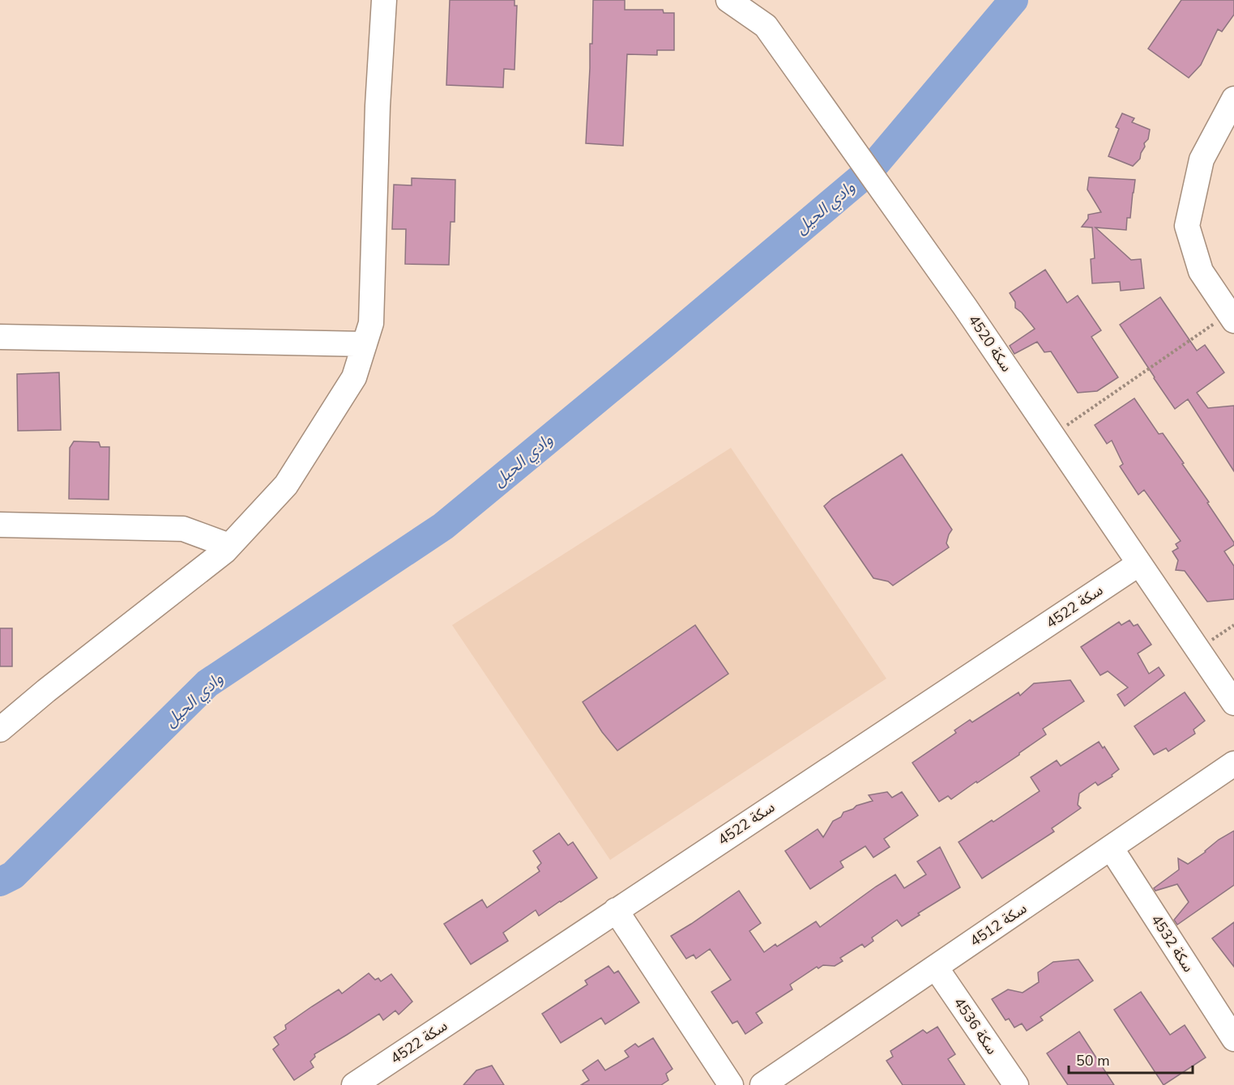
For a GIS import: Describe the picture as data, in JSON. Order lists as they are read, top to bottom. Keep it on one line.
{"streets":{"street":["سكة 4520","سكة 4522","سكة 4512","سكة 4532","سكة 4536"]},"crossings":[["سكة 4520","سكة 4522"],["سكة 4512","سكة 4532"],["سكة 4512","سكة 4536"]],"water":["وادي الحيل"],"scale_bar":"50 m"}
